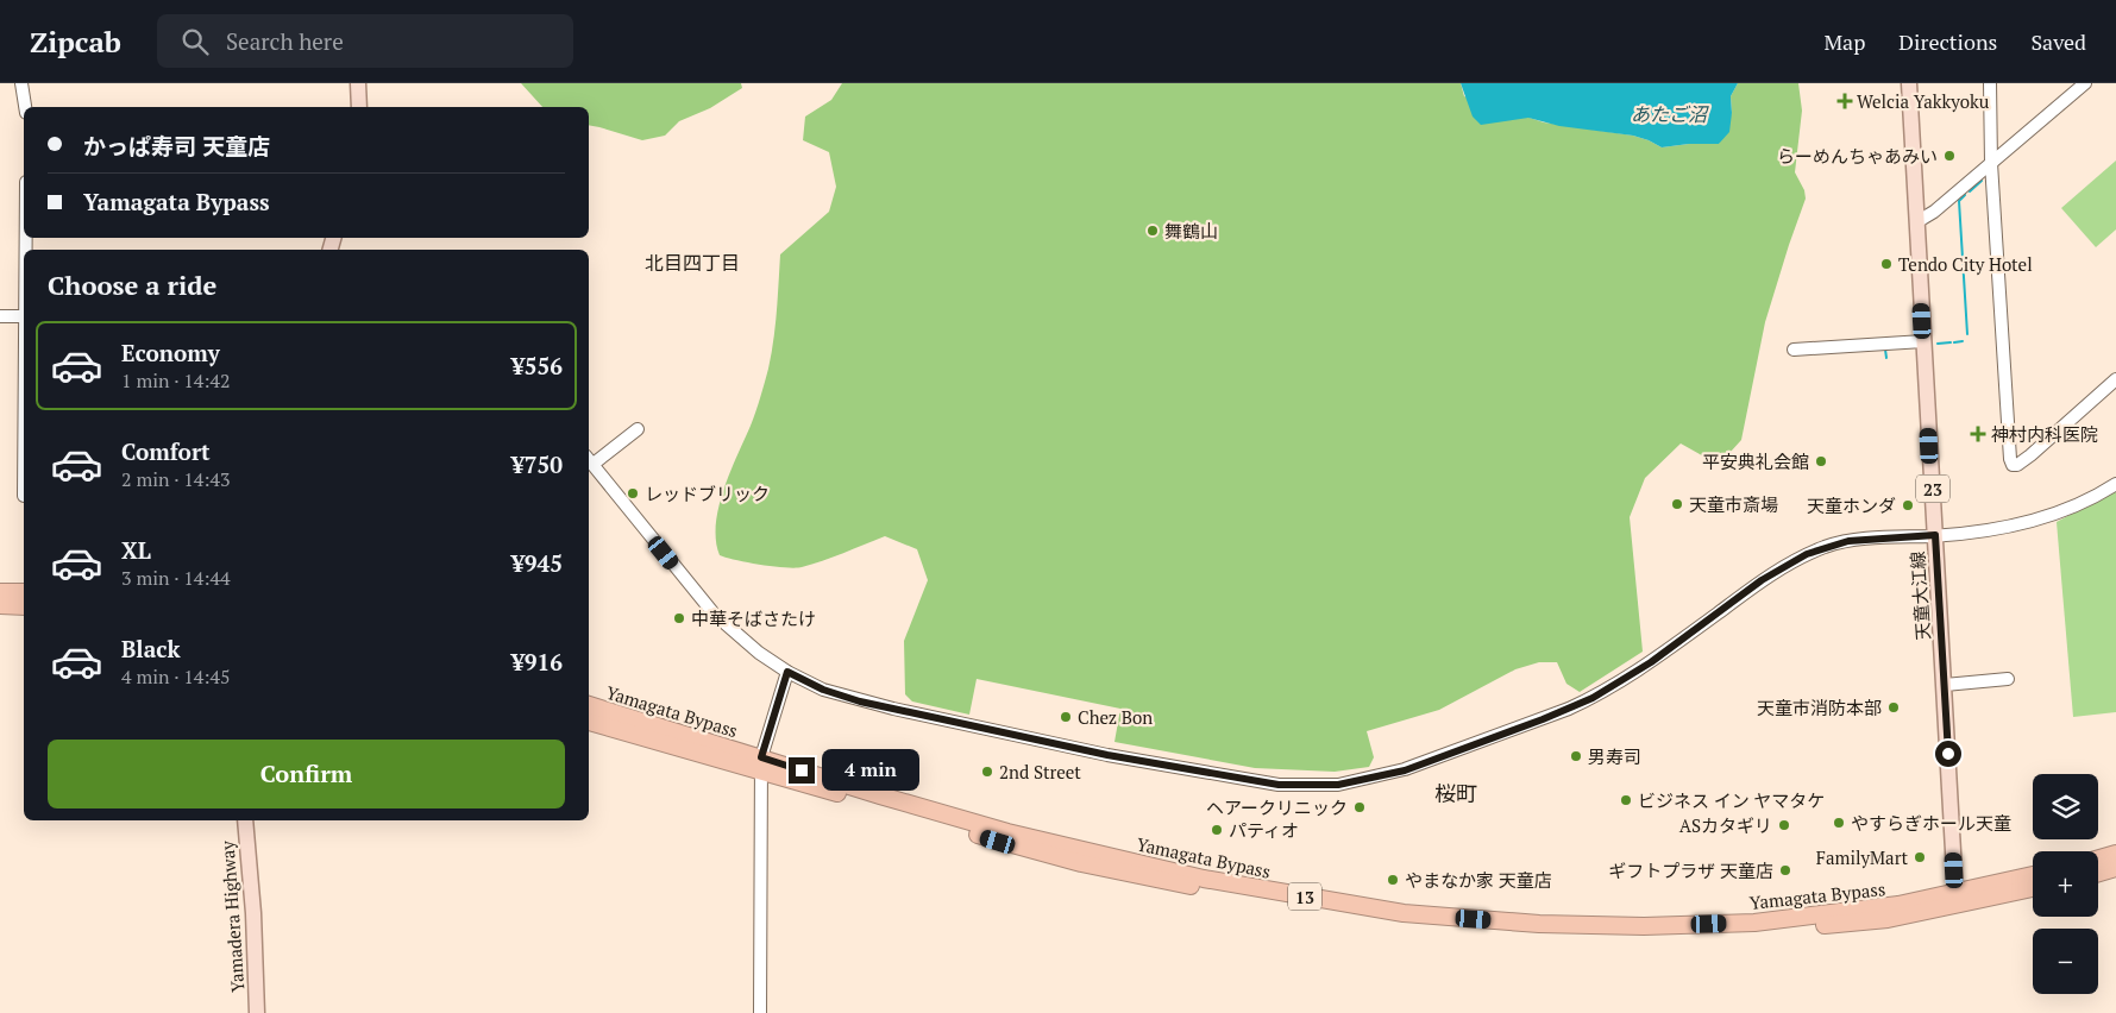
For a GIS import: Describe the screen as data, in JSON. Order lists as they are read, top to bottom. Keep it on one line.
{"streets":{"highway":["Yamagata Bypass","13"],"main road":["23","天童大江線","Yamadera Highway"]},"crossings":[["天童大江線","Yamagata Bypass"]],"districts":["北目四丁目","桜町"],"water":["あたご沼"],"places":{"health":["Welcia Yakkyoku","神村内科医院"],"other":["らーめんちゃあみい","舞鶴山","Tendo City Hotel","平安典礼会館","レッドブリック","天童市斎場","天童ホンダ","中華そばさたけ","天童市消防本部","Chez Bon","男寿司","2nd Street","ビジネス イン ヤマタケ","ヘアークリニック","やすらぎホール天童","ASカタギリ","パティオ","FamilyMart","ギフトプラザ 天童店","やまなか家 天童店"]},"page":{"header":"Zipcab","search":"Search here","nav":["Map","Directions","Saved"],"banner":["かっぱ寿司 天童店","Yamagata Bypass"],"heading":"Choose a ride","list":[{"name":"Economy","note":"1 min · 14:42","value":"¥556"},{"name":"Comfort","note":"2 min · 14:43","value":"¥750"},{"name":"XL","note":"3 min · 14:44","value":"¥945"},{"name":"Black","note":"4 min · 14:45","value":"¥916"}],"buttons":"Confirm","bubble":"4 min","map_buttons":["+","−"]}}
